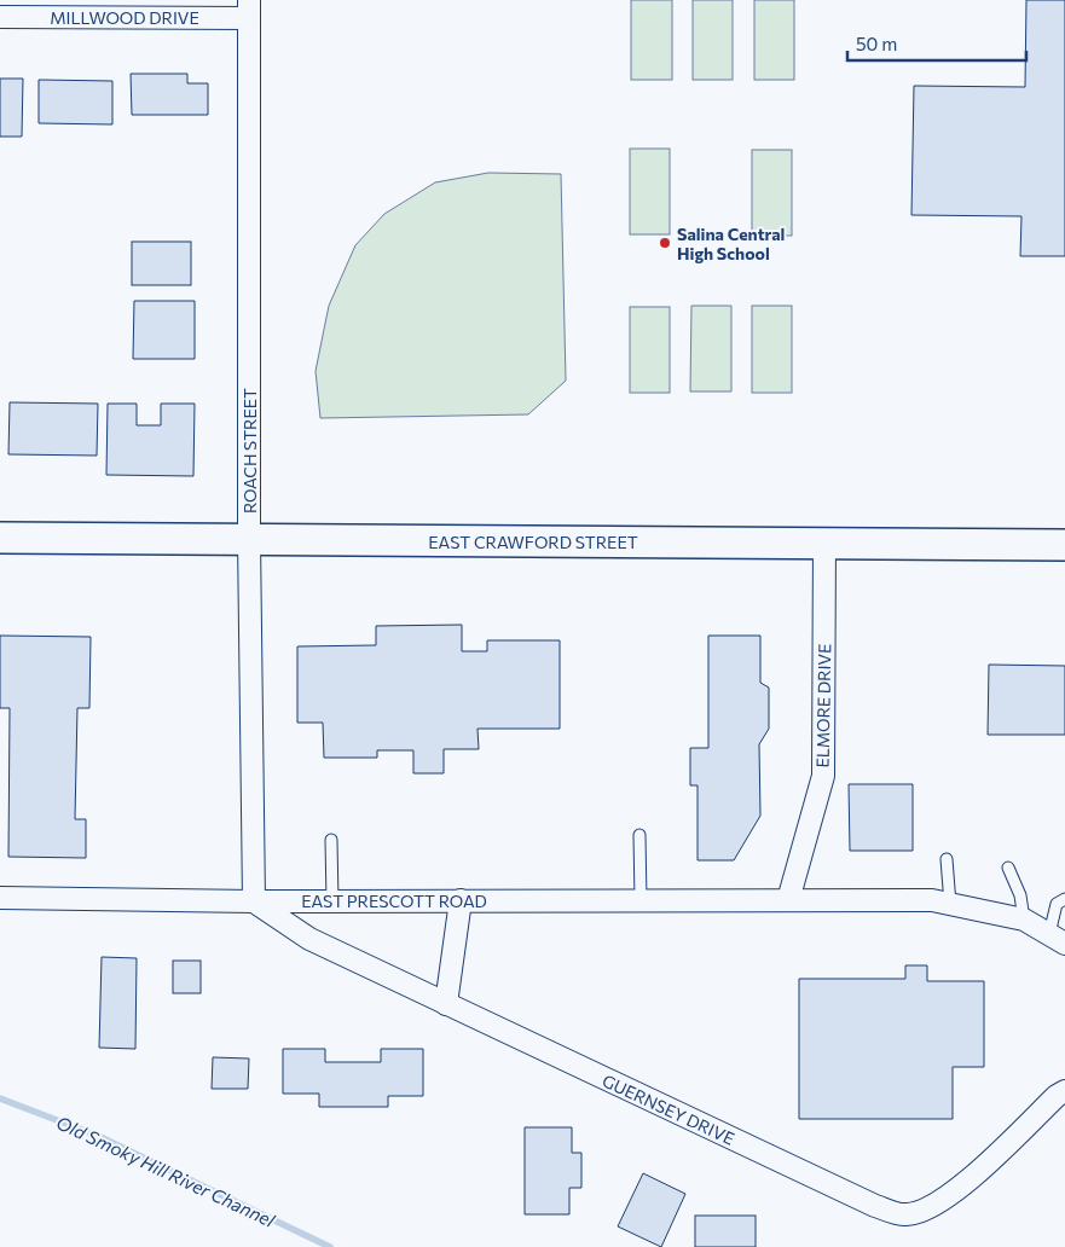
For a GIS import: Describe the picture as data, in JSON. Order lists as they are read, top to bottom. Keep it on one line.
{"streets":{"main road":["EAST CRAWFORD STREET"],"street":["MILLWOOD DRIVE","ROACH STREET","ELMORE DRIVE","EAST PRESCOTT ROAD","GUERNSEY DRIVE"]},"crossings":[["MILLWOOD DRIVE","ROACH STREET"],["ROACH STREET","EAST CRAWFORD STREET"],["ROACH STREET","EAST PRESCOTT ROAD"],["ROACH STREET","GUERNSEY DRIVE"],["EAST CRAWFORD STREET","ELMORE DRIVE"],["ELMORE DRIVE","EAST PRESCOTT ROAD"],["EAST PRESCOTT ROAD","GUERNSEY DRIVE"]],"water":["Old Smoky Hill River Channel"],"places":["Salina Central High School"],"scale_bar":"50 m"}
